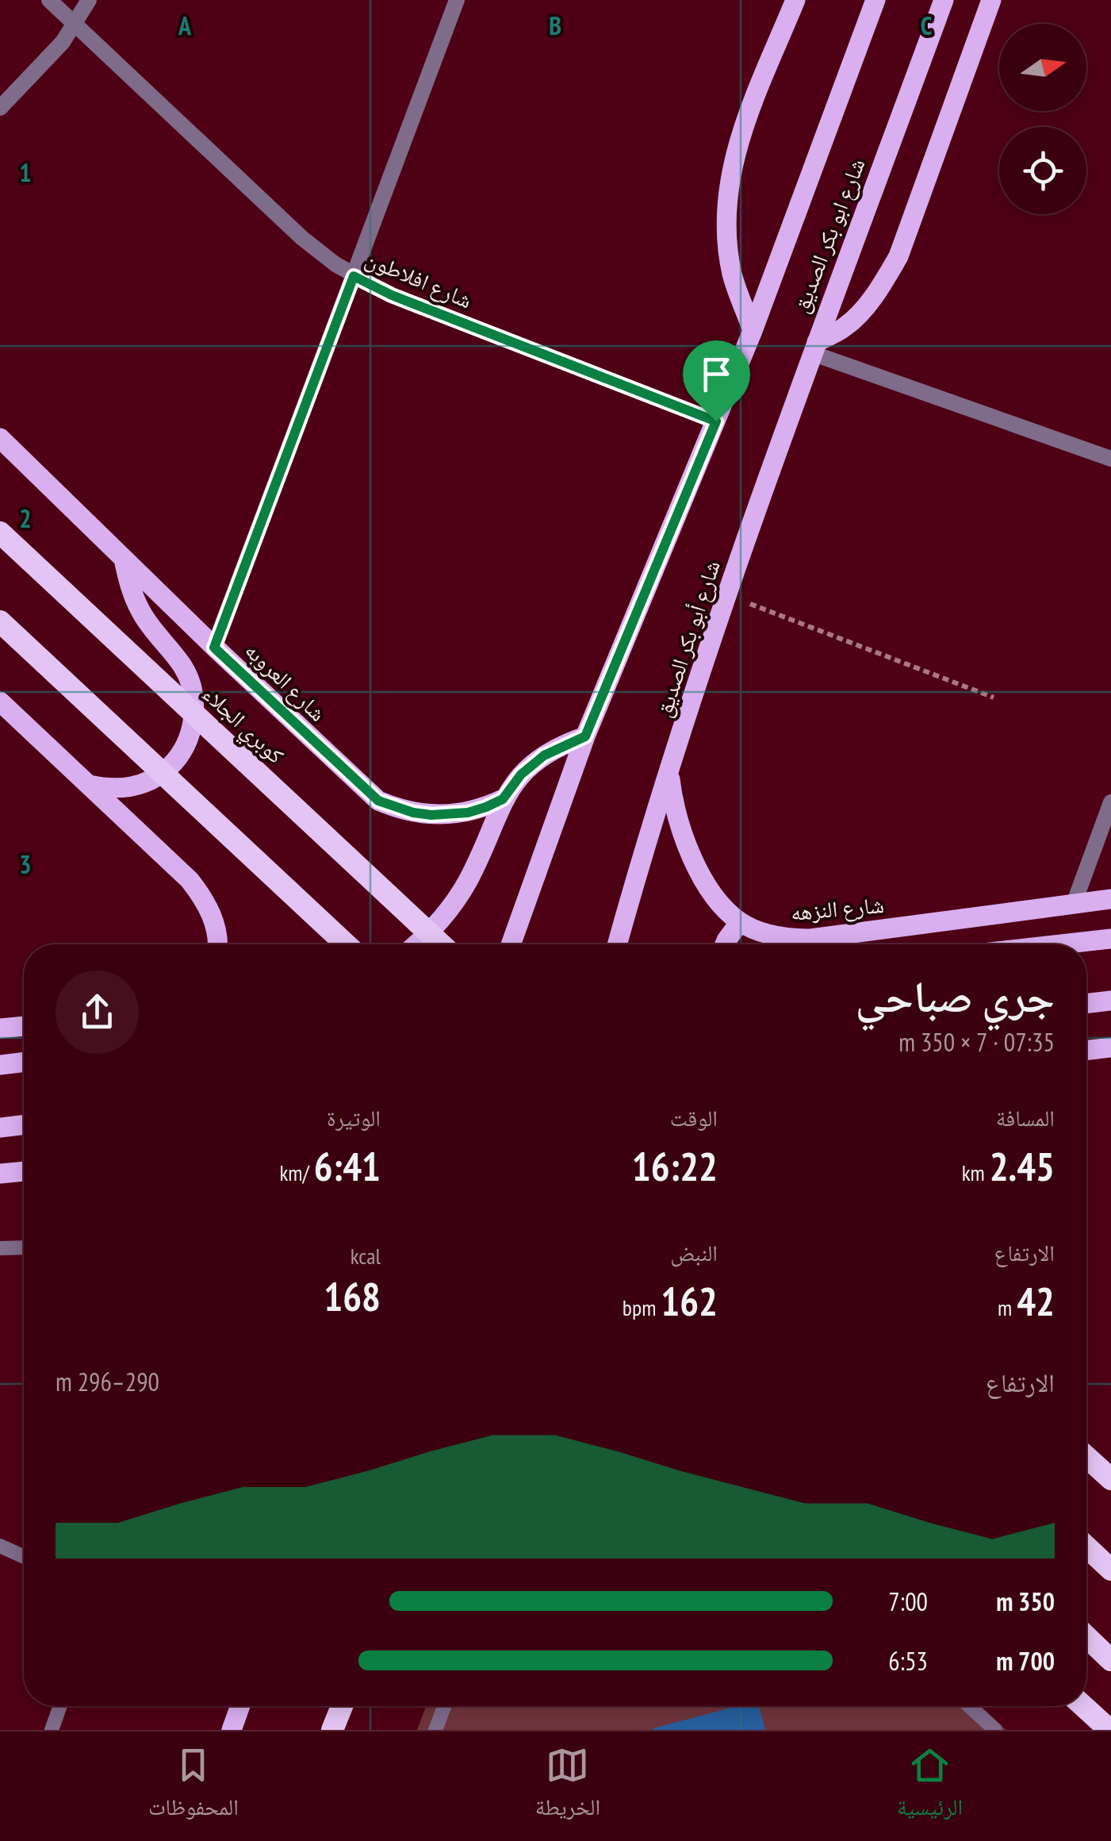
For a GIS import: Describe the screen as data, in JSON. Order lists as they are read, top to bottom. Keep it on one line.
{"streets":{"highway":["كوبري الجلاء"],"main road":["شارع ابو بكر الصديق","شارع أبو بكر الصديق","شارع العروبه","شارع النزهه"],"street":["شارع افلاطون"]},"crossings":[["شارع ابو بكر الصديق","شارع افلاطون"],["شارع ابو بكر الصديق","شارع أبو بكر الصديق"],["شارع أبو بكر الصديق","شارع النزهه"]],"north":"right","page":{"heading":["جري صباحي","07:35 · 7 × 350 m"],"stats":[["المسافة","2.45 km"],["الوقت","16:22"],["الوتيرة","6:41 /km"],["الارتفاع","42 m"],["النبض","162 bpm"],["kcal","168"]],"chart":["الارتفاع","290–296 m"],"list":[{"name":"350 m","note":"7:00"},{"name":"700 m","note":"6:53"}],"tabs":["الرئيسية","الخريطة","المحفوظات"]},"grid":{"columns":["A","B","C"],"rows":["1","2","3"]}}
